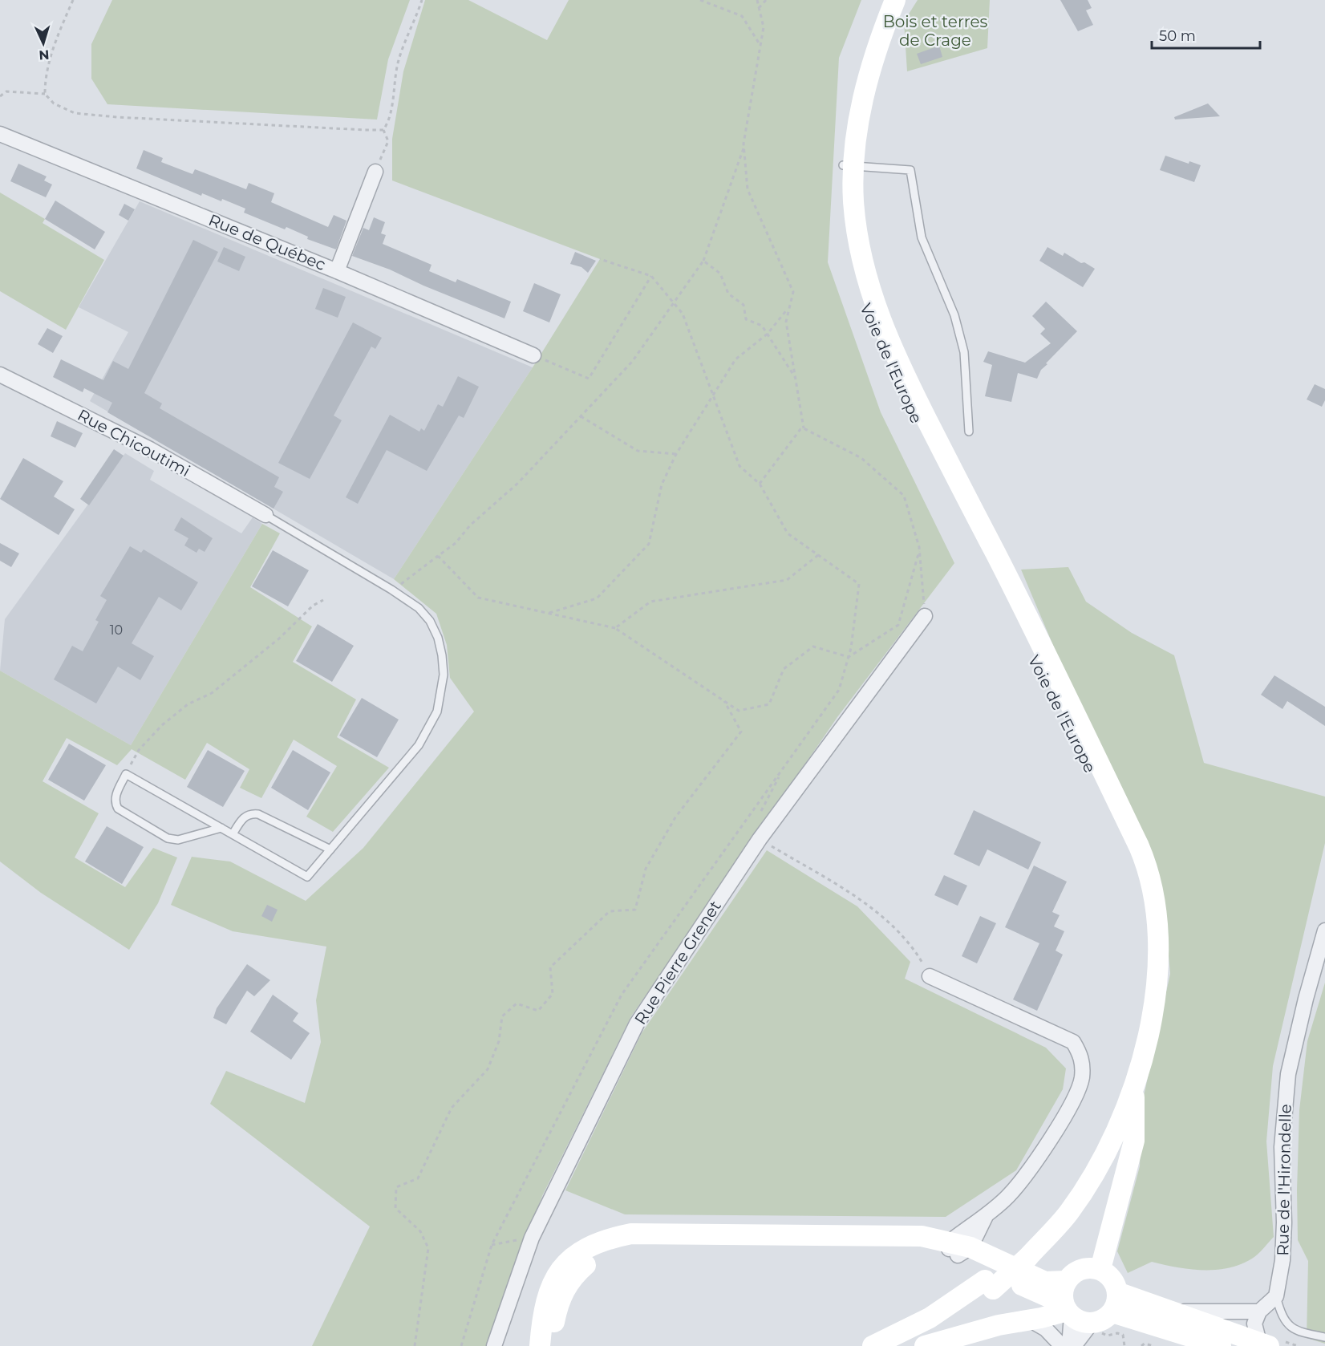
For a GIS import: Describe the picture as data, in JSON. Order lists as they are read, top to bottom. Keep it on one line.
{"streets":{"main road":["Voie de l'Europe"],"street":["Rue de Québec","Rue Chicoutimi","Rue Pierre Grenet","Rue de l'Hirondelle"]},"parks":["Bois et terres de Crage"],"house_numbers":["10"],"scale_bar":"50 m","north":"bottom"}
